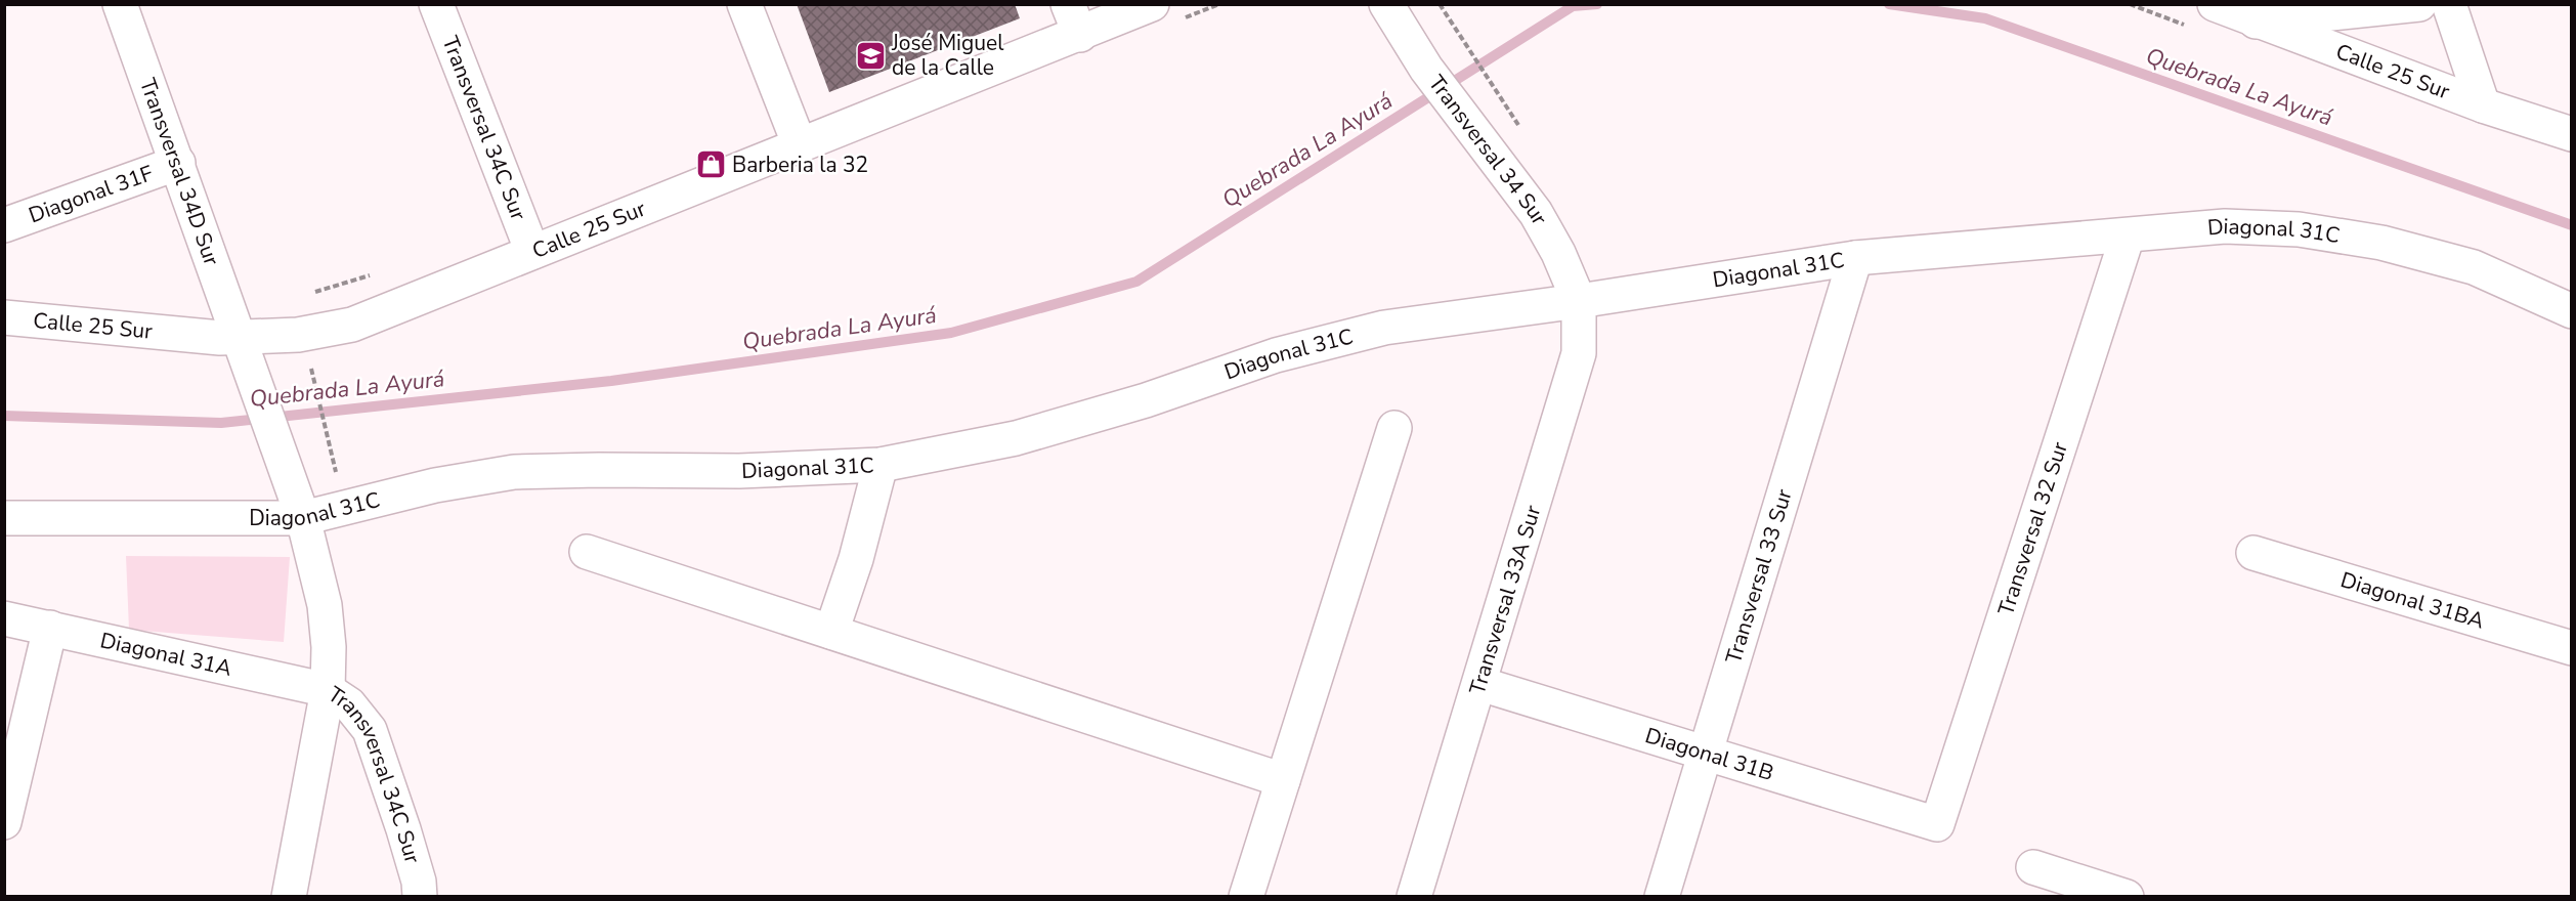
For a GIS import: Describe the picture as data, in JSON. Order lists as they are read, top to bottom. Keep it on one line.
{"streets":{"street":["Calle 25 Sur","Transversal 34C Sur","Transversal 34 Sur","Transversal 34D Sur","Diagonal 31F","Diagonal 31C","Transversal 32 Sur","Transversal 33 Sur","Transversal 33A Sur","Diagonal 31BA","Diagonal 31A","Diagonal 31B"]},"crossings":[["Calle 25 Sur","Transversal 34C Sur"],["Calle 25 Sur","Transversal 34D Sur"],["Transversal 34C Sur","Transversal 34D Sur"],["Transversal 34C Sur","Diagonal 31C"],["Transversal 34C Sur","Diagonal 31A"],["Transversal 34 Sur","Diagonal 31C"],["Transversal 34 Sur","Transversal 33A Sur"],["Transversal 34D Sur","Diagonal 31F"],["Diagonal 31C","Transversal 32 Sur"],["Diagonal 31C","Transversal 33 Sur"],["Diagonal 31C","Transversal 33A Sur"],["Transversal 32 Sur","Diagonal 31B"],["Transversal 33 Sur","Diagonal 31B"],["Transversal 33A Sur","Diagonal 31B"]],"water":["Quebrada La Ayurá"],"places":{"school or university":["José Miguel de la Calle"],"shop":["Barberia la 32"]}}
